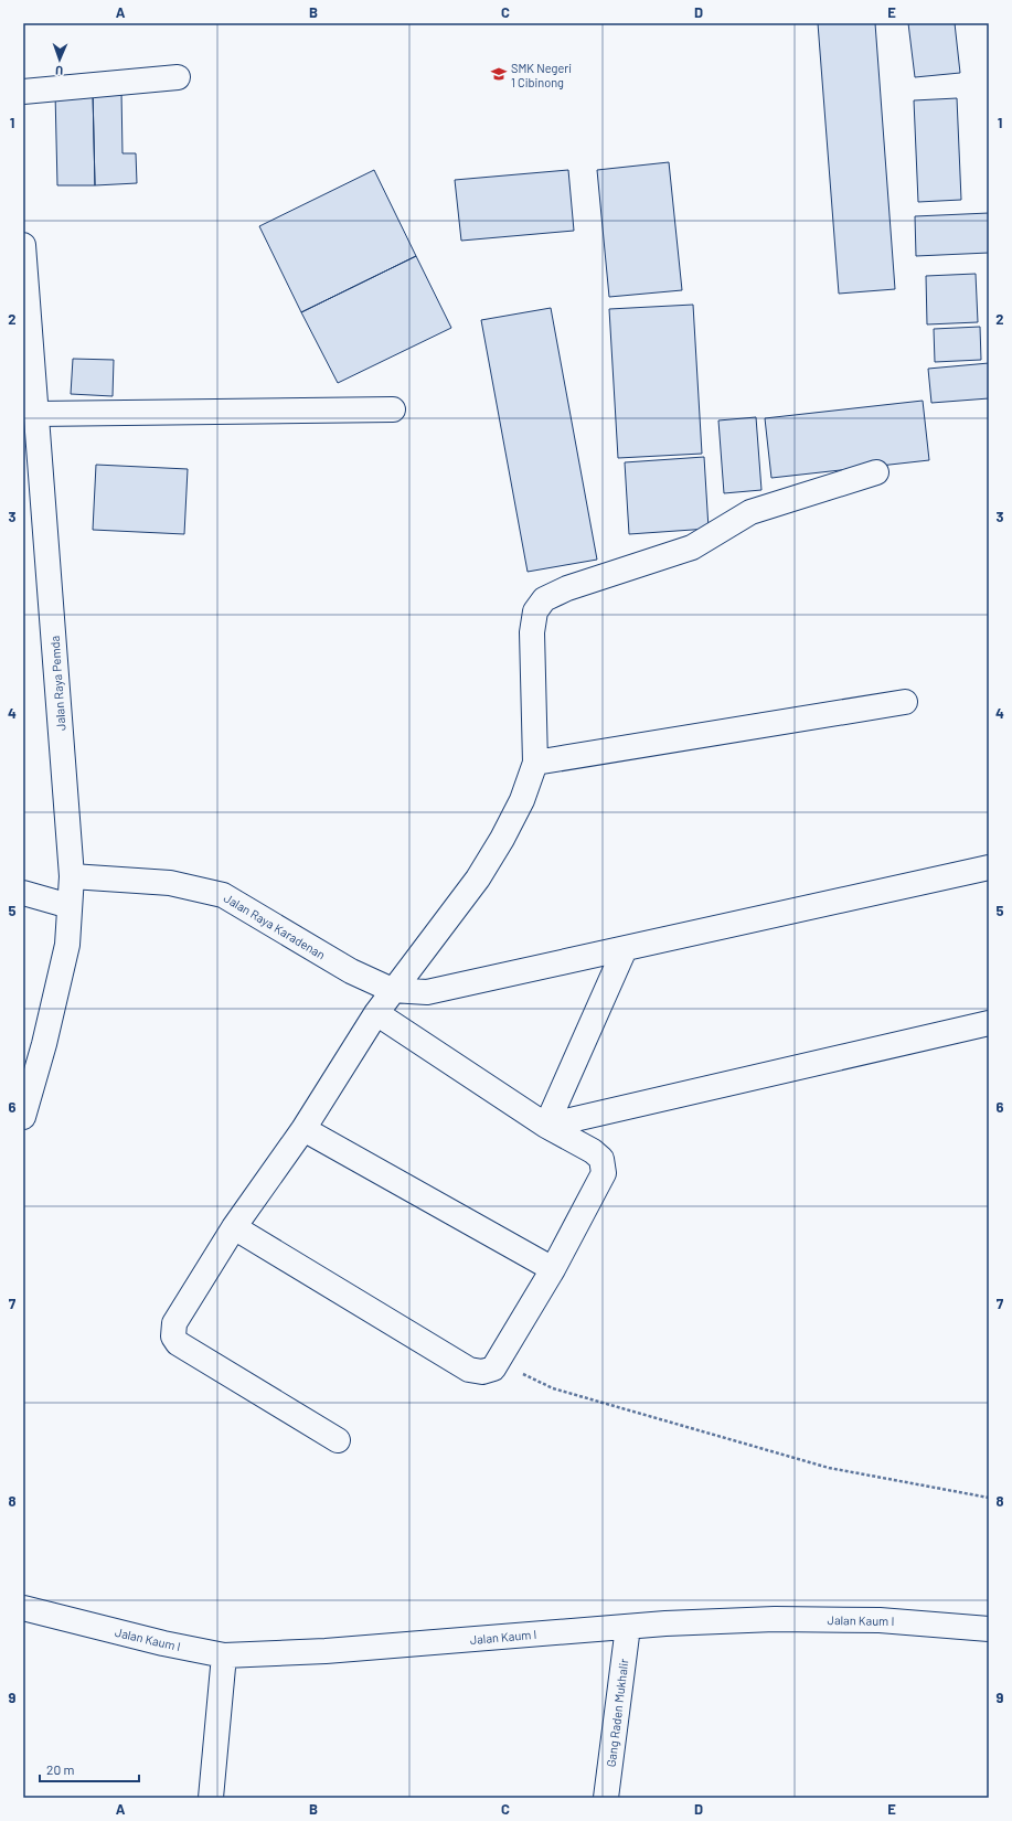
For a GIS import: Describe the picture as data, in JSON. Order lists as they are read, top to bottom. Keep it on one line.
{"streets":{"street":["Jalan Raya Pemda","Jalan Raya Karadenan","Jalan Kaum I","Gang Raden Mukhalir"]},"crossings":[["Jalan Raya Pemda","Jalan Raya Karadenan"],["Jalan Kaum I","Gang Raden Mukhalir"]],"places":{"school or university":["SMK Negeri 1 Cibinong"]},"scale_bar":"20 m","north":"bottom","grid":{"columns":["A","B","C","D","E"],"rows":["1","2","3","4","5","6","7","8","9"]}}
